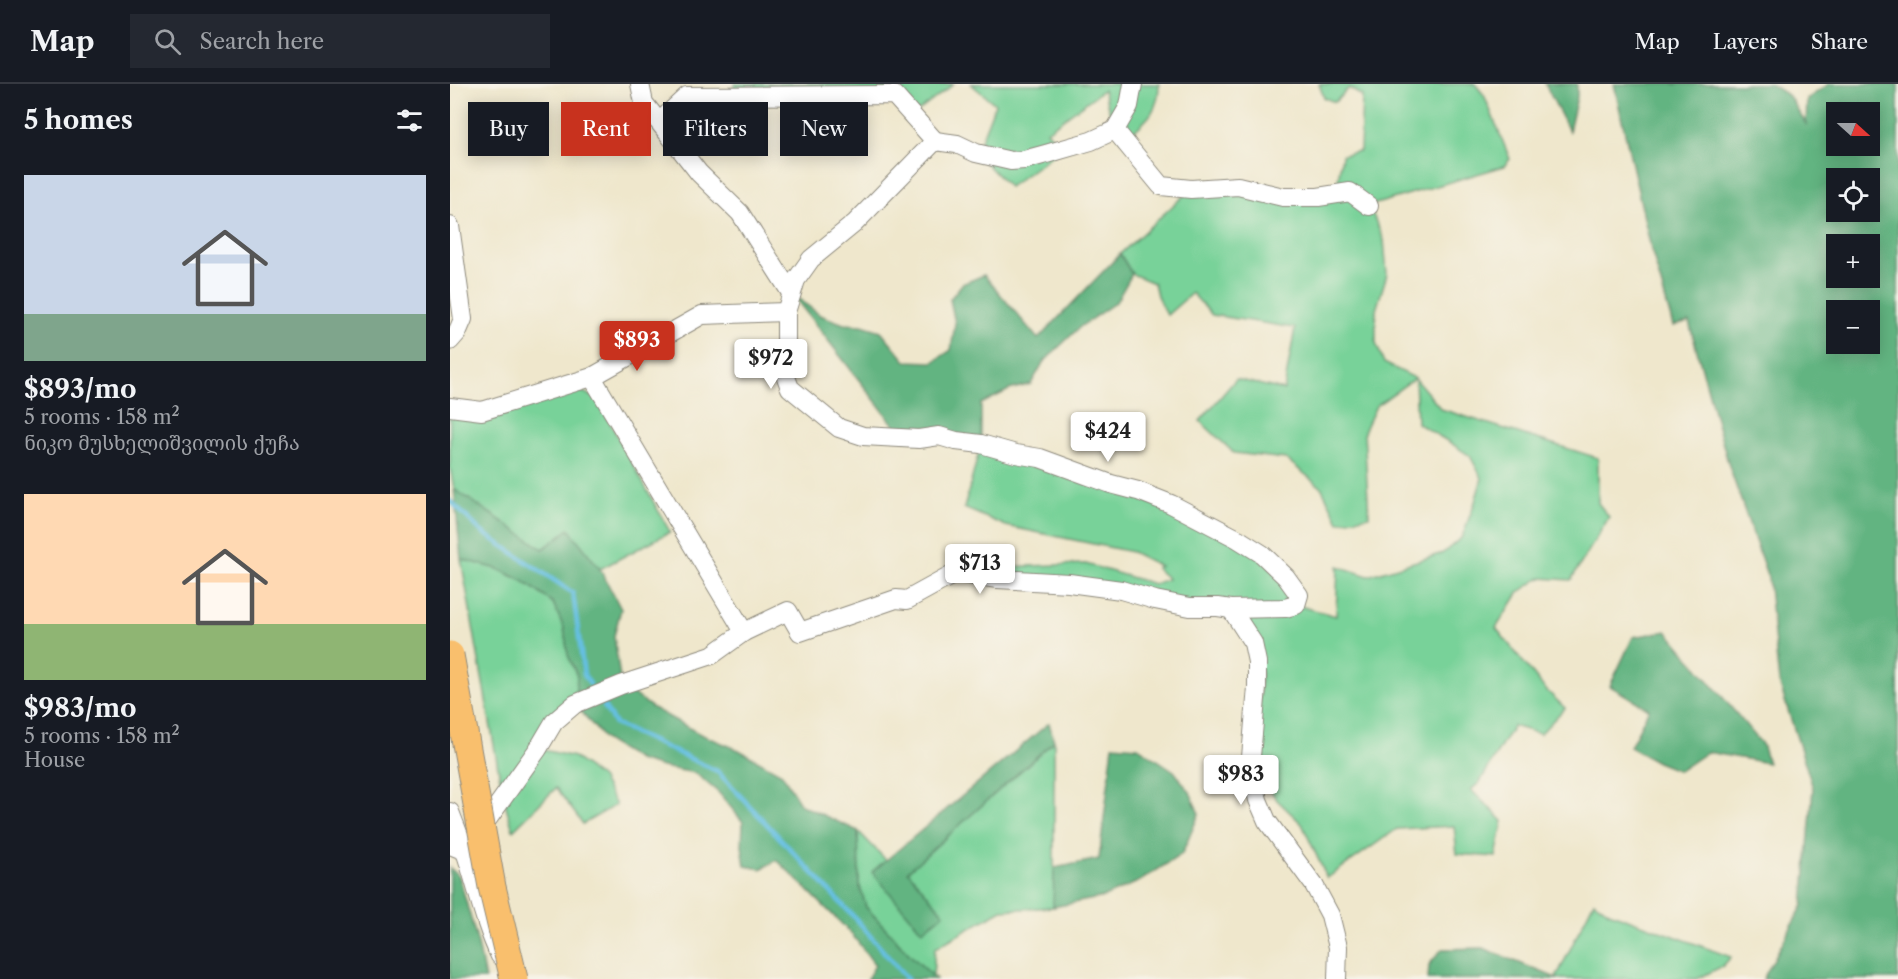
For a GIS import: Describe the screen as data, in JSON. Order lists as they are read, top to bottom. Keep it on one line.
{"north":"right","page":{"header":"Map","search":"Search here","nav":["Map","Layers","Share"],"heading":"5 homes","map_buttons":["+","−"],"chip":["Buy","Rent","Filters","New"],"list":[{"name":"$893/mo","note":"5 rooms · 158 m² · ნიკო მუსხელიშვილის ქუჩა"},{"name":"$983/mo","note":"5 rooms · 158 m² · House"}],"price":["$893","$972","$424","$713","$983"]}}
